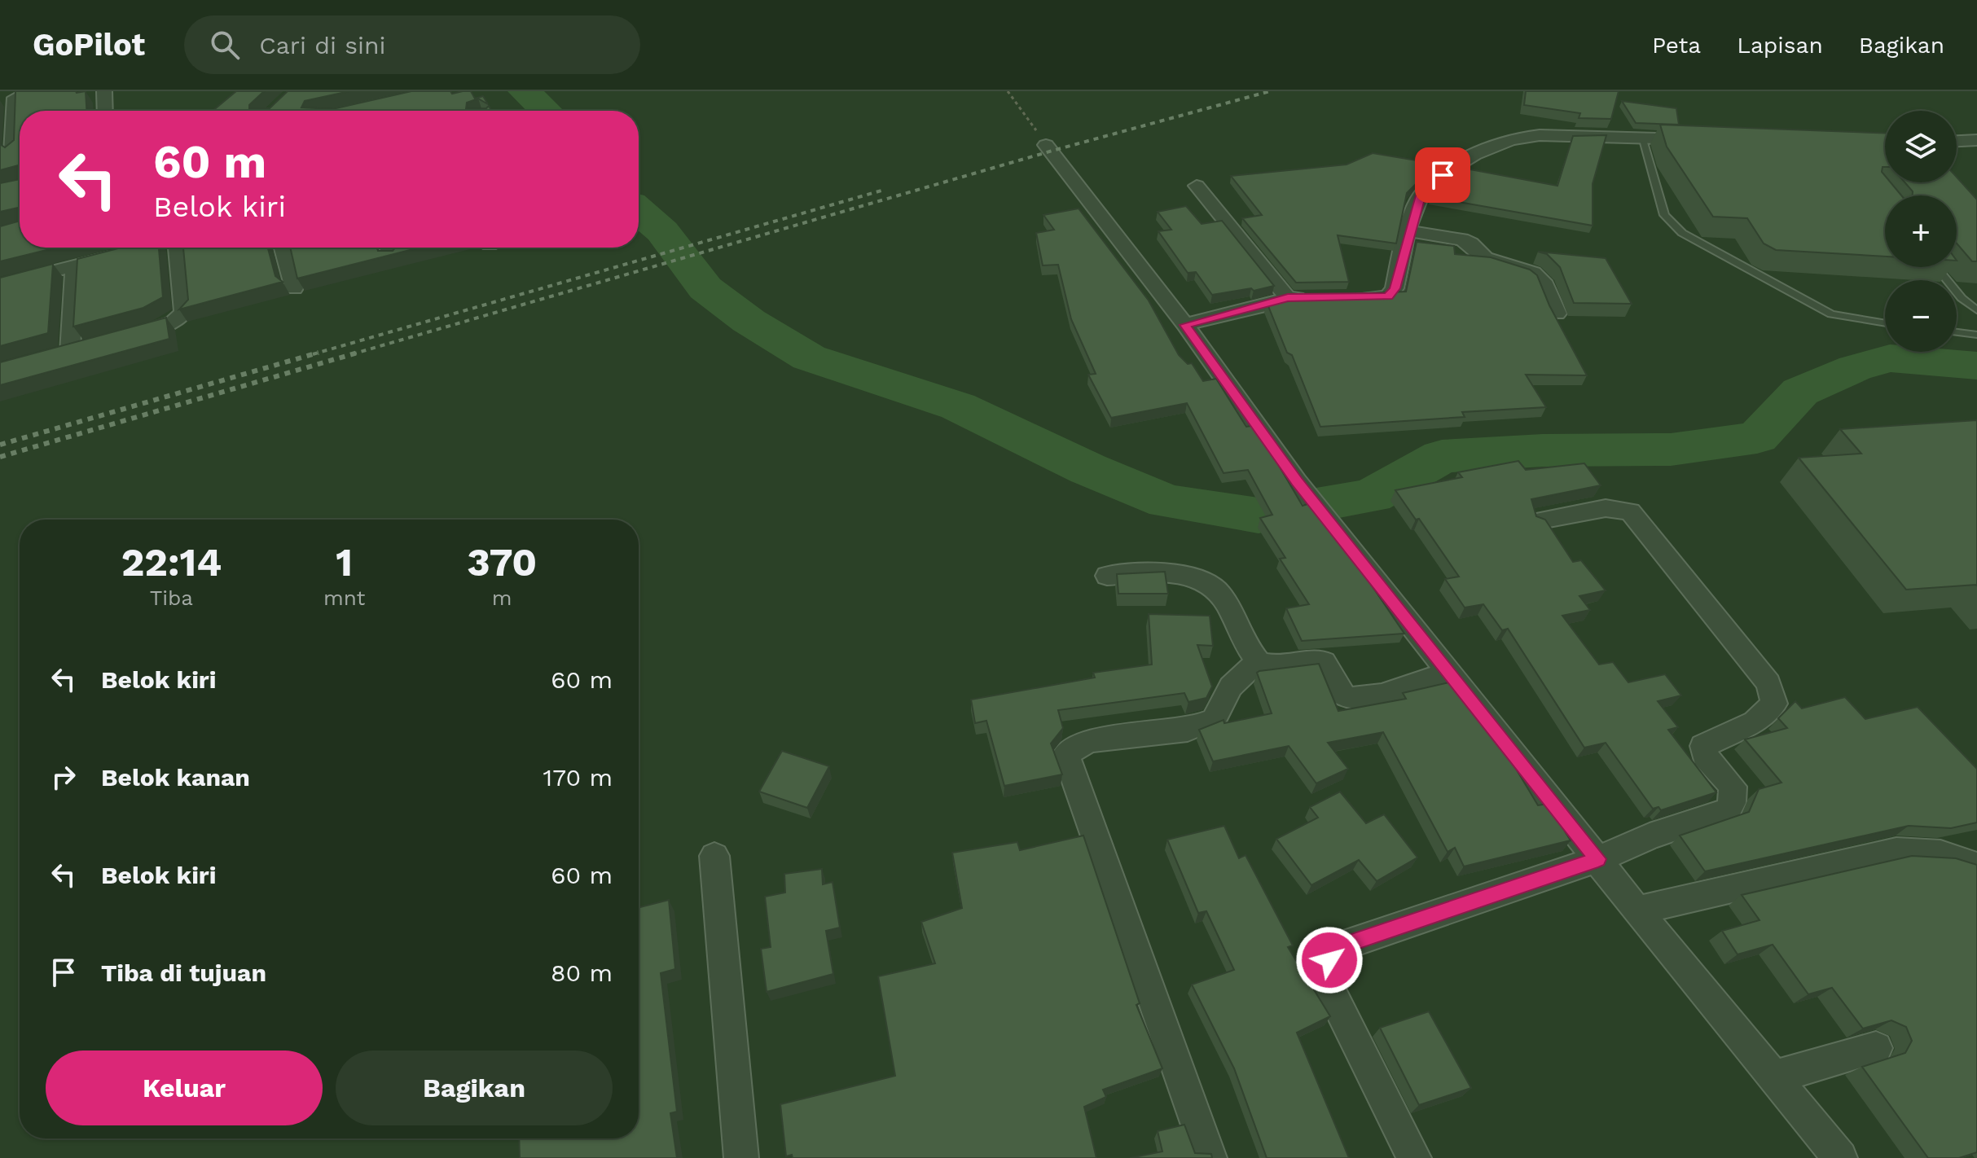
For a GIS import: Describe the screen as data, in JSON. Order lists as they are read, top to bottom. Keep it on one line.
{"page":{"header":"GoPilot","search":"Cari di sini","nav":["Peta","Lapisan","Bagikan"],"map_buttons":["+","−"],"turn":["60 m","Belok kiri"],"eta":["22:14","Tiba","1","mnt","370","m"],"list":[{"name":"Belok kiri","value":"60 m"},{"name":"Belok kanan","value":"170 m"},{"name":"Belok kiri","value":"60 m"},{"name":"Tiba di tujuan","value":"80 m"}],"buttons":["Keluar","Bagikan"]}}
